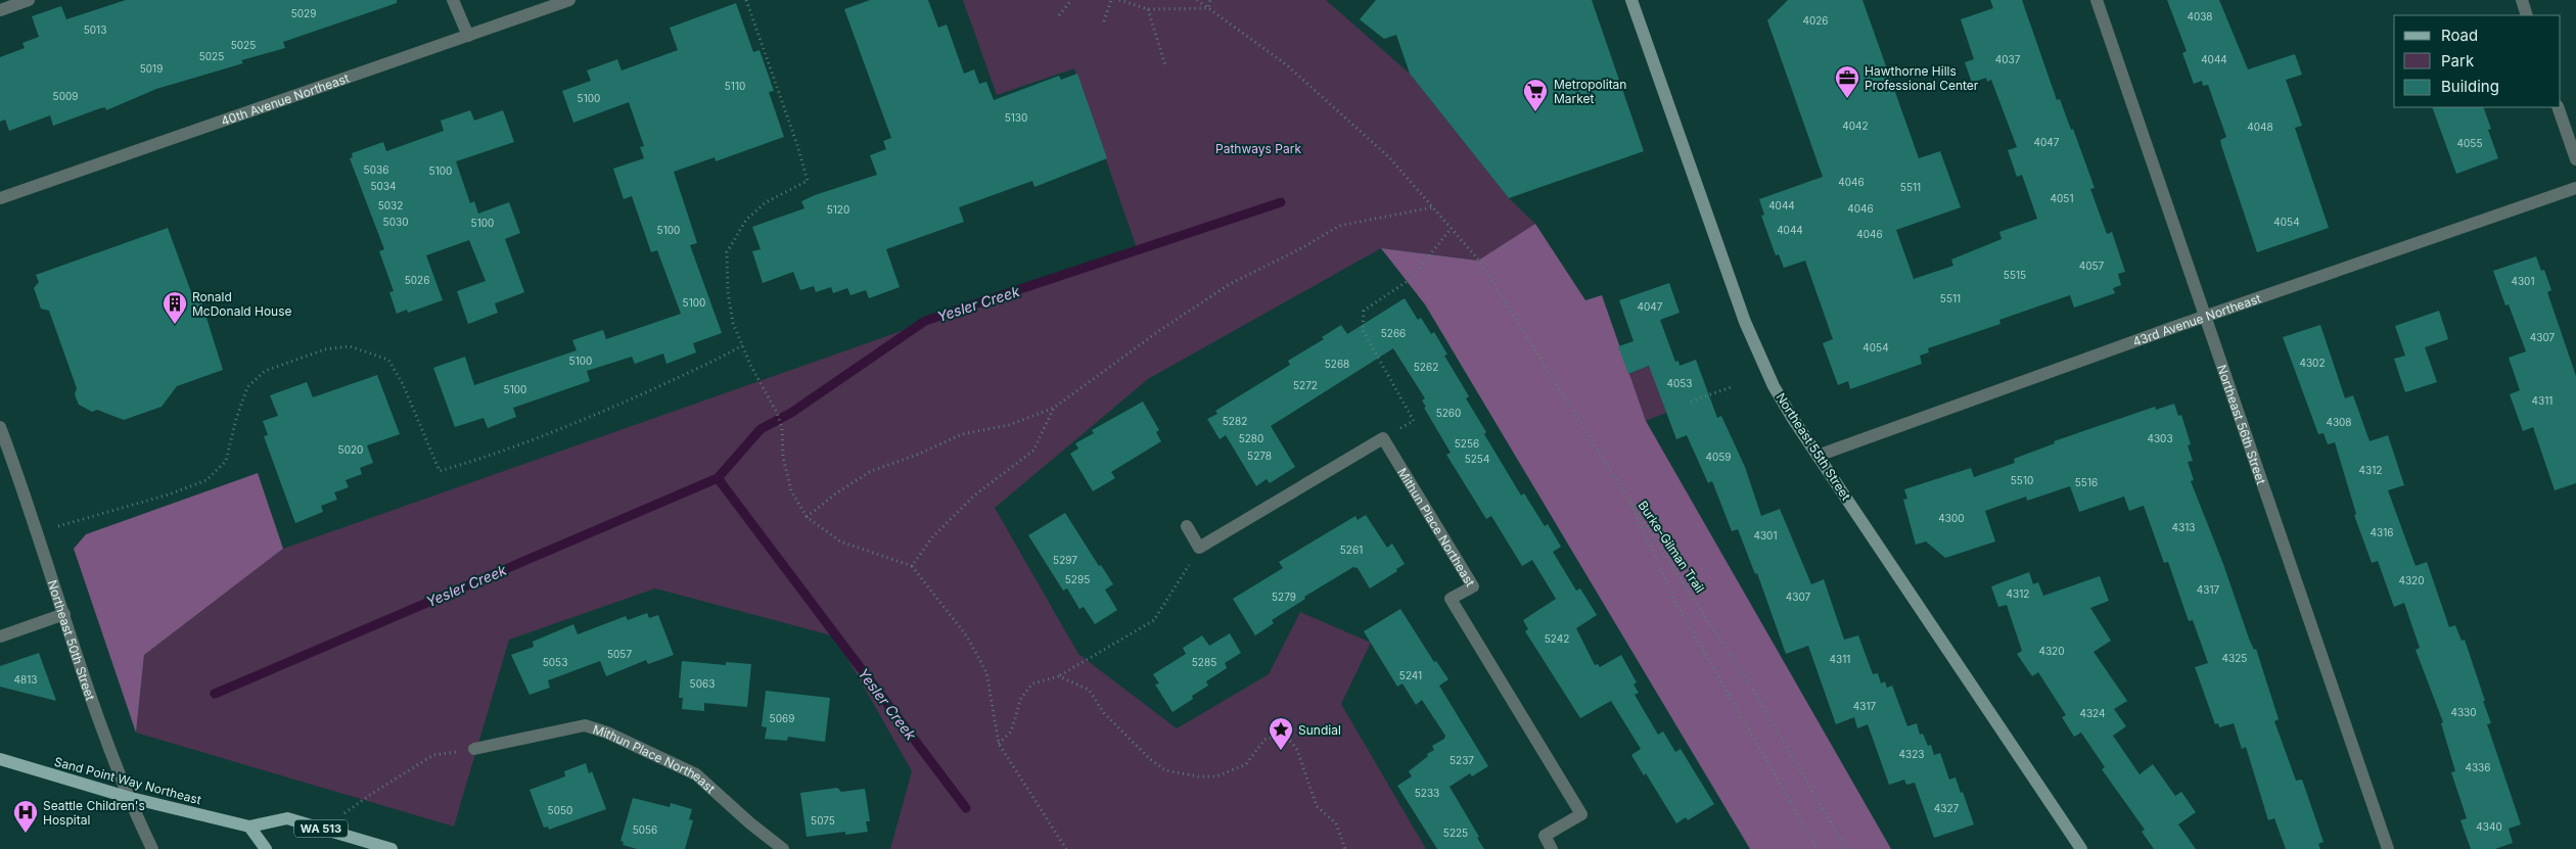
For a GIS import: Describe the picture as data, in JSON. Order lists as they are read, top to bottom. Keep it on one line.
{"streets":{"main road":["Northeast 55th Street","Sand Point Way Northeast","WA 513"],"street":["40th Avenue Northeast","43rd Avenue Northeast","Northeast 56th Street","Mithun Place Northeast","Northeast 50th Street"],"path":["Burke-Gilman Trail"]},"crossings":[["43rd Avenue Northeast","Northeast 56th Street"],["43rd Avenue Northeast","Northeast 55th Street"],["Northeast 50th Street","Sand Point Way Northeast"]],"water":["Yesler Creek"],"parks":["Pathways Park"],"places":{"office":["Hawthorne Hills Professional Center"],"supermarket":["Metropolitan Market"],"building":["Ronald McDonald House"],"place":["Sundial"],"hospital":["Seattle Children's Hospital"]},"house_numbers":["5029","4038","4026","5013","5025","5025","4037","4044","5019","5110","5009","5100","5130","4042","4048","4047","4055","5036","5100","4046","5034","5511","4051","5032","4044","4046","5120","5030","4054","5100","5100","4044","4046","4057","5515","5026","4301","5511","5100","4047","5266","4307","4054","5100","4302","5268","5262","4053","5272","5100","4311","5260","5282","4308","5280","4303","5256","5020","5278","4059","5254","4312","5510","5516","4300","4313","4316","4301","5261","5297","5295","4320","4317","4312","5279","4307","5242","4320","5057","4325","4311","5053","5285","5241","4813","5063","4317","4330","4324","5069","4323","5237","4336","5233","4327","5050","5075","4340","5056","5225"],"legend":["Road","Park","Building"]}
